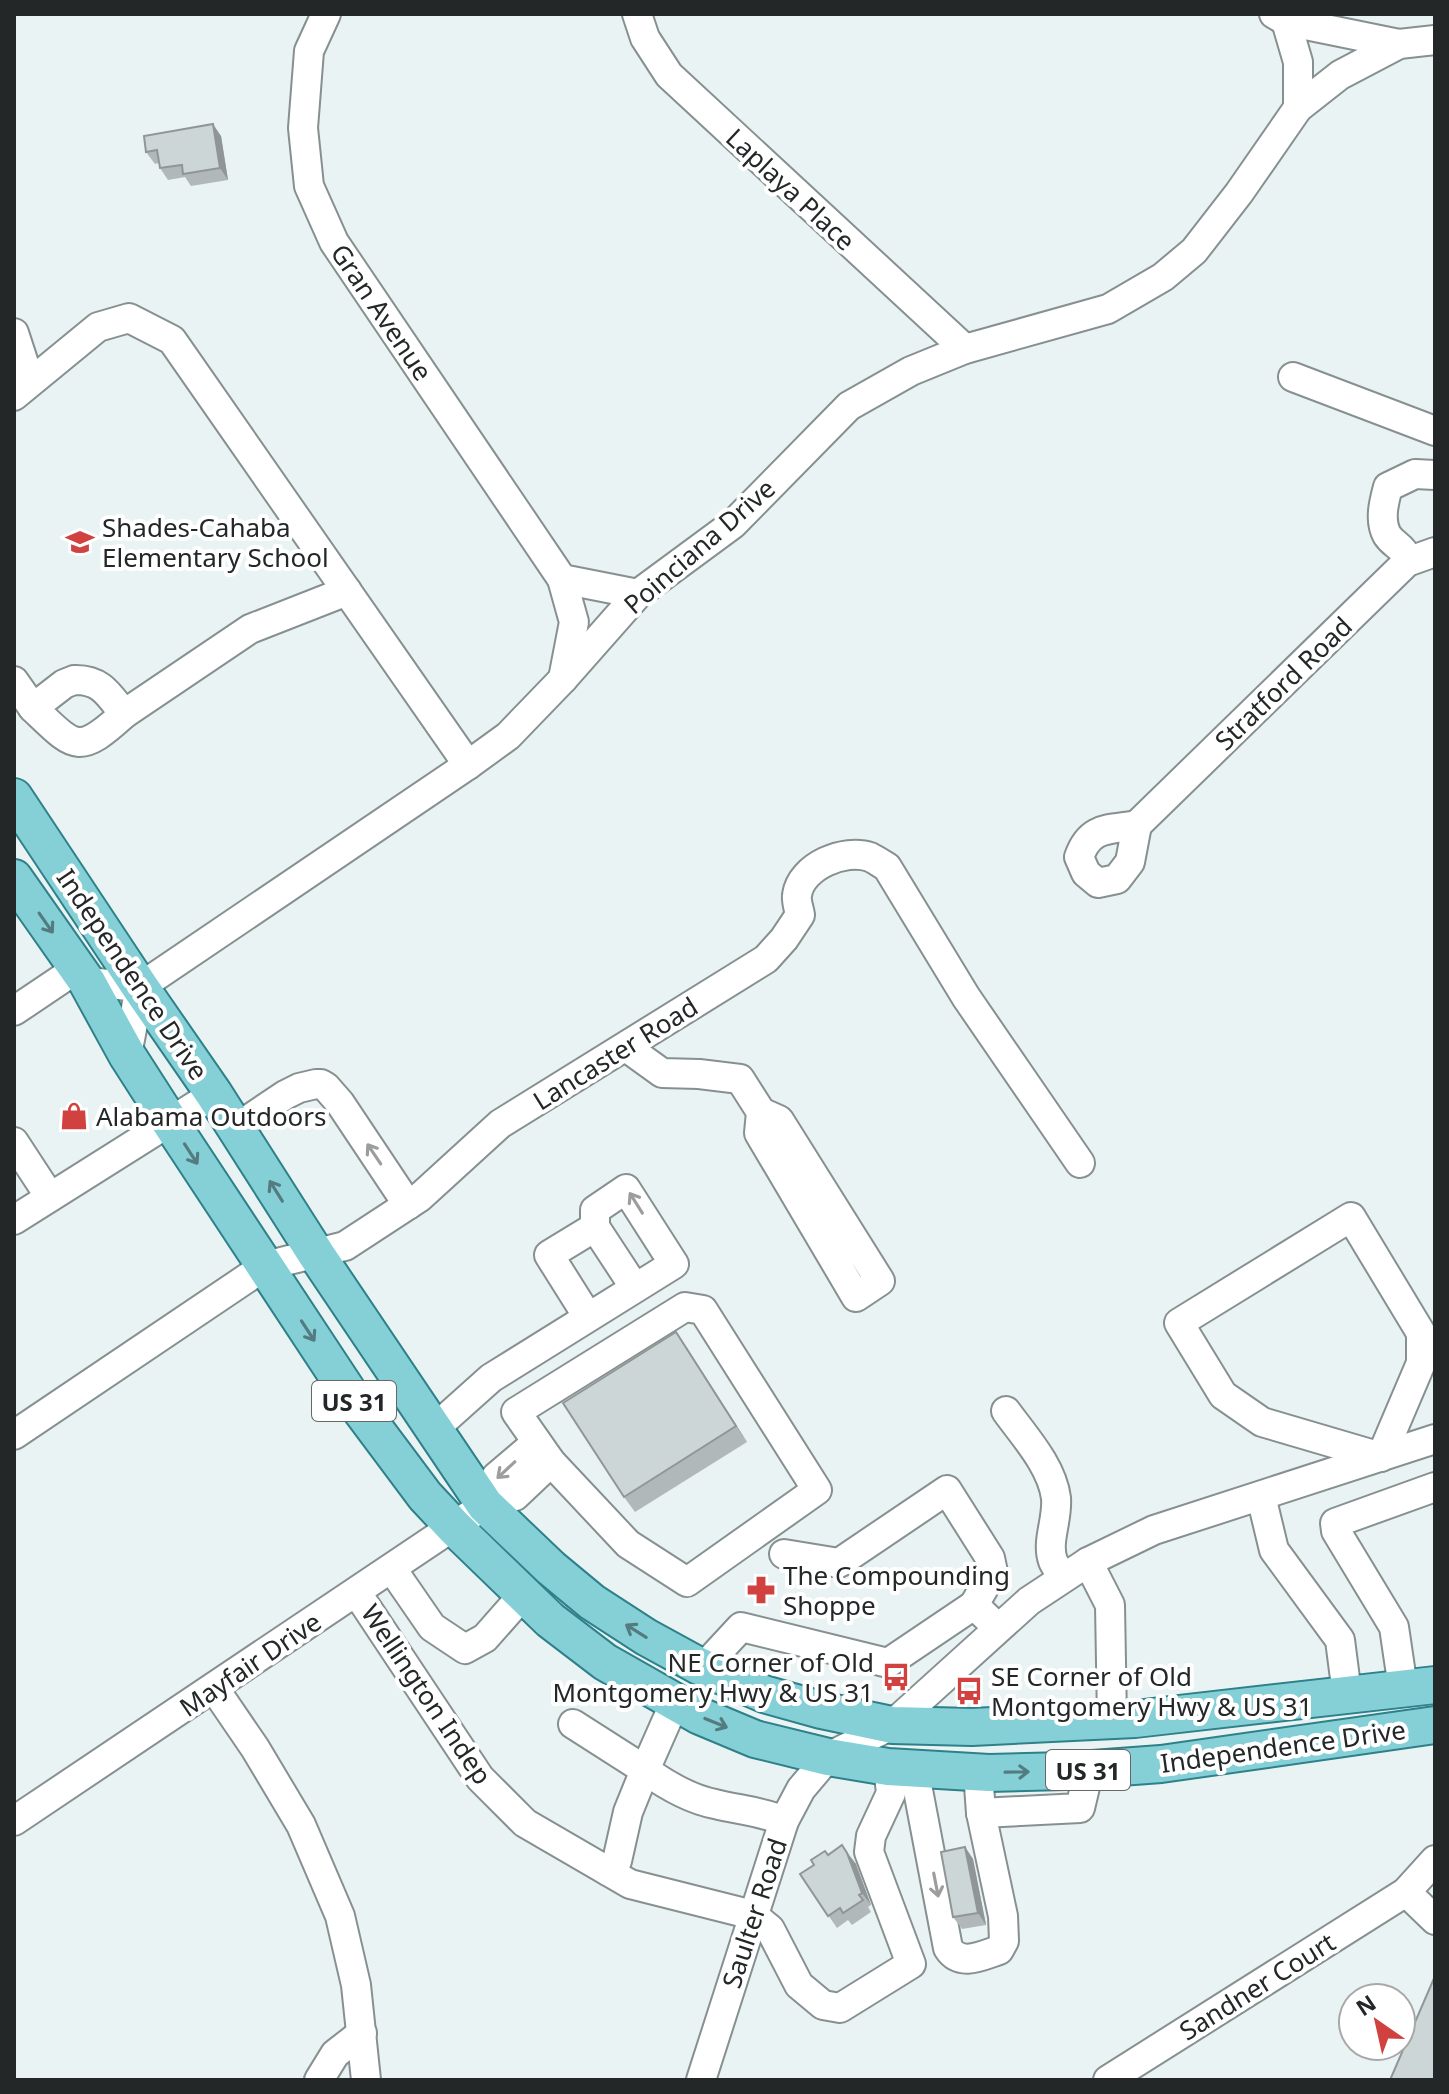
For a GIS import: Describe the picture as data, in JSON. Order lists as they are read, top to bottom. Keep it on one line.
{"streets":{"main road":["Independence Drive","US 31"],"street":["Laplaya Place","Gran Avenue","Poinciana Drive","Stratford Road","Lancaster Road","Mayfair Drive","Wellington Indep","Saulter Road","Sandner Court"]},"crossings":[["Laplaya Place","Poinciana Drive"],["Gran Avenue","Poinciana Drive"],["Poinciana Drive","Independence Drive"],["Independence Drive","Lancaster Road"],["Independence Drive","Mayfair Drive"],["Independence Drive","Saulter Road"],["Mayfair Drive","Wellington Indep"],["Wellington Indep","Saulter Road"]],"places":{"school or university":["Shades-Cahaba Elementary School"],"shop":["Alabama Outdoors"],"pharmacy":["The Compounding Shoppe"],"bus stop":["NE Corner of Old Montgomery Hwy & US 31","SE Corner of Old Montgomery Hwy & US 31"]},"north":"top left"}
